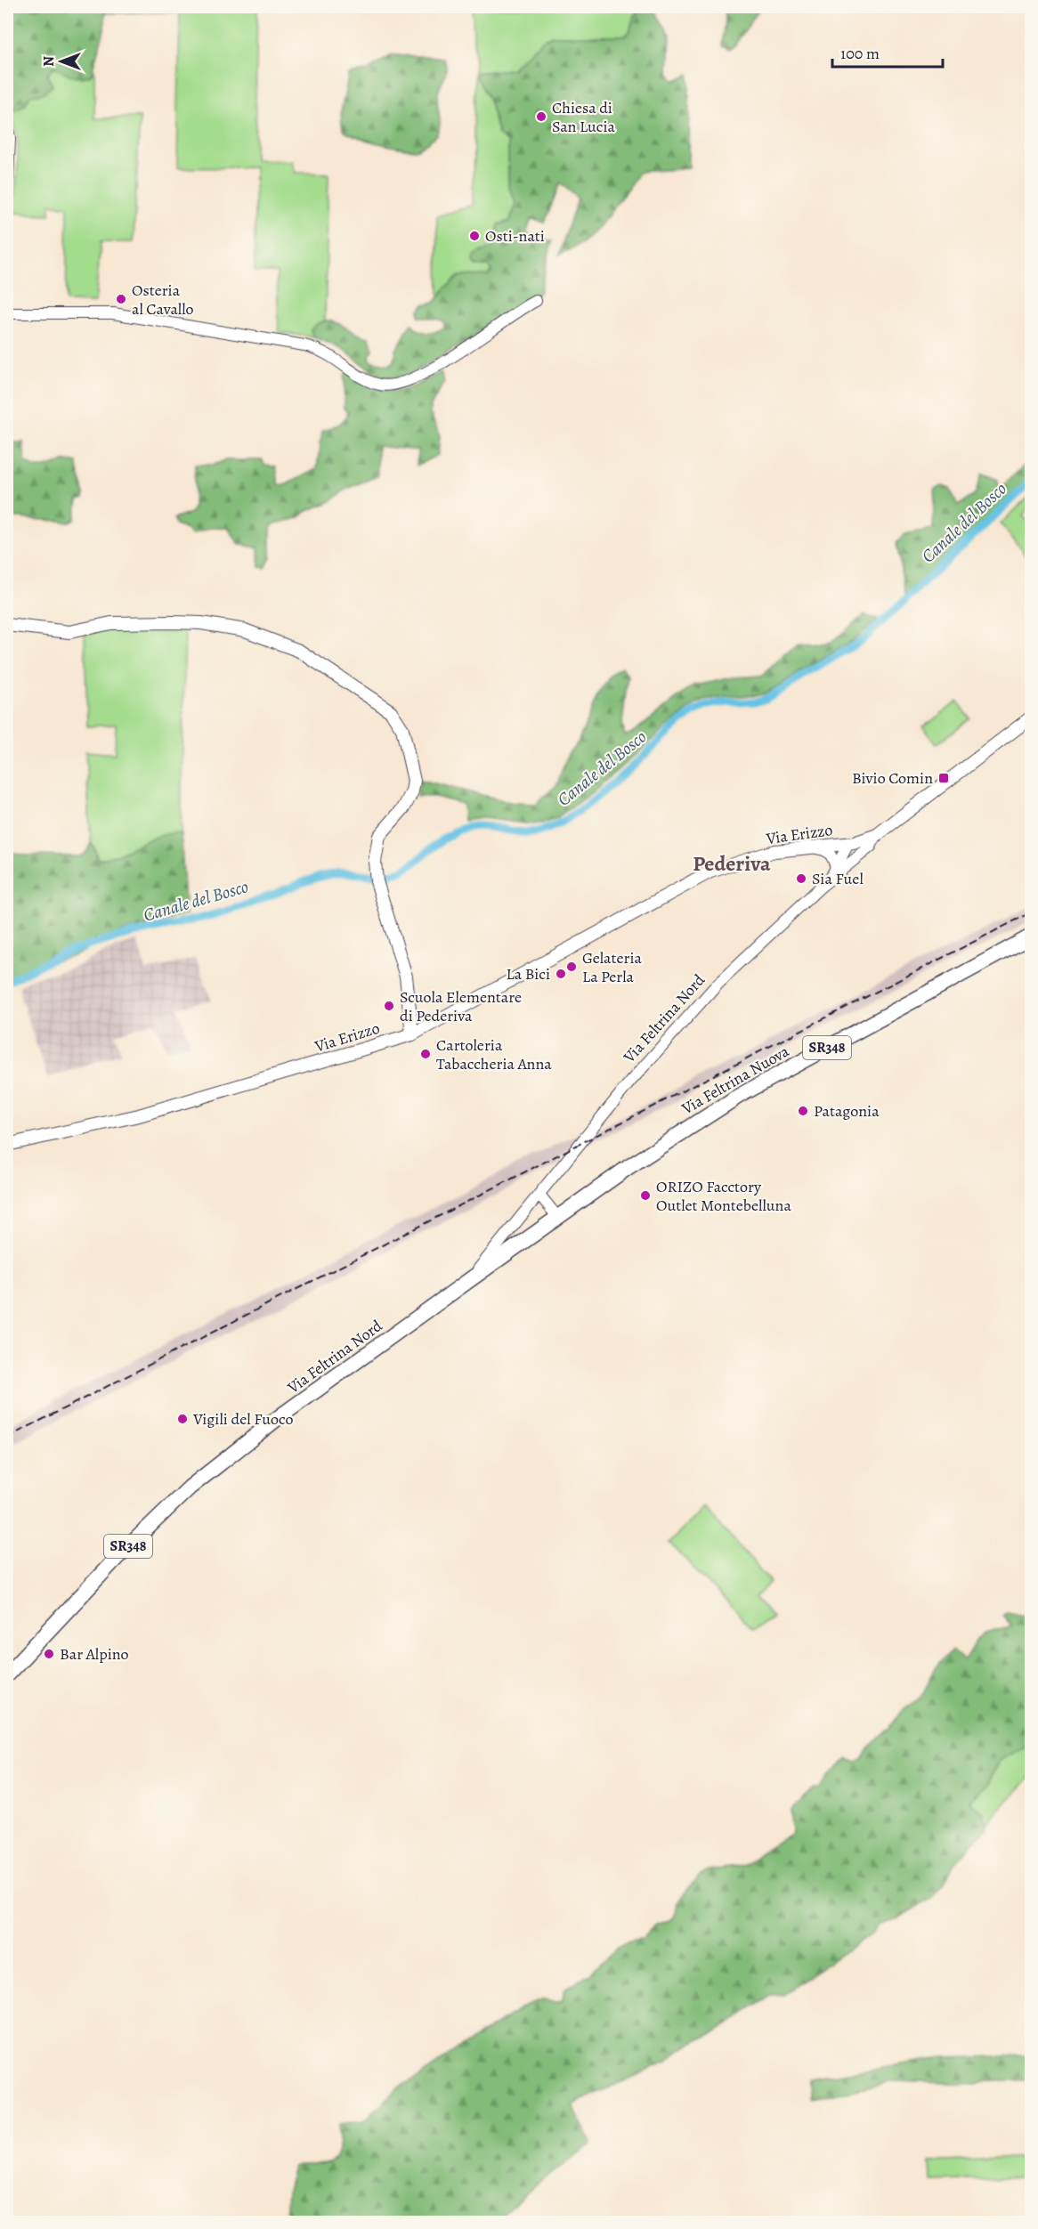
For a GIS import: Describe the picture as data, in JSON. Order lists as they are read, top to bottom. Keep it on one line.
{"streets":{"main road":["Via Erizzo","Via Feltrina Nord","SR348","Via Feltrina Nuova"]},"crossings":[["Via Erizzo","Via Feltrina Nord"],["Via Feltrina Nord","Via Feltrina Nuova"]],"districts":["Pederiva"],"water":["Canale del Bosco"],"places":{"other":["Chiesa di San Lucia","Osti-nati","Osteria al Cavallo","Sia Fuel","Gelateria La Perla","La Bici","Scuola Elementare di Pederiva","Cartoleria Tabaccheria Anna","Patagonia","ORIZO Facctory Outlet Montebelluna","Vigili del Fuoco","Bar Alpino"],"transit":["Bivio Comin"]},"scale_bar":"100 m","north":"left"}
